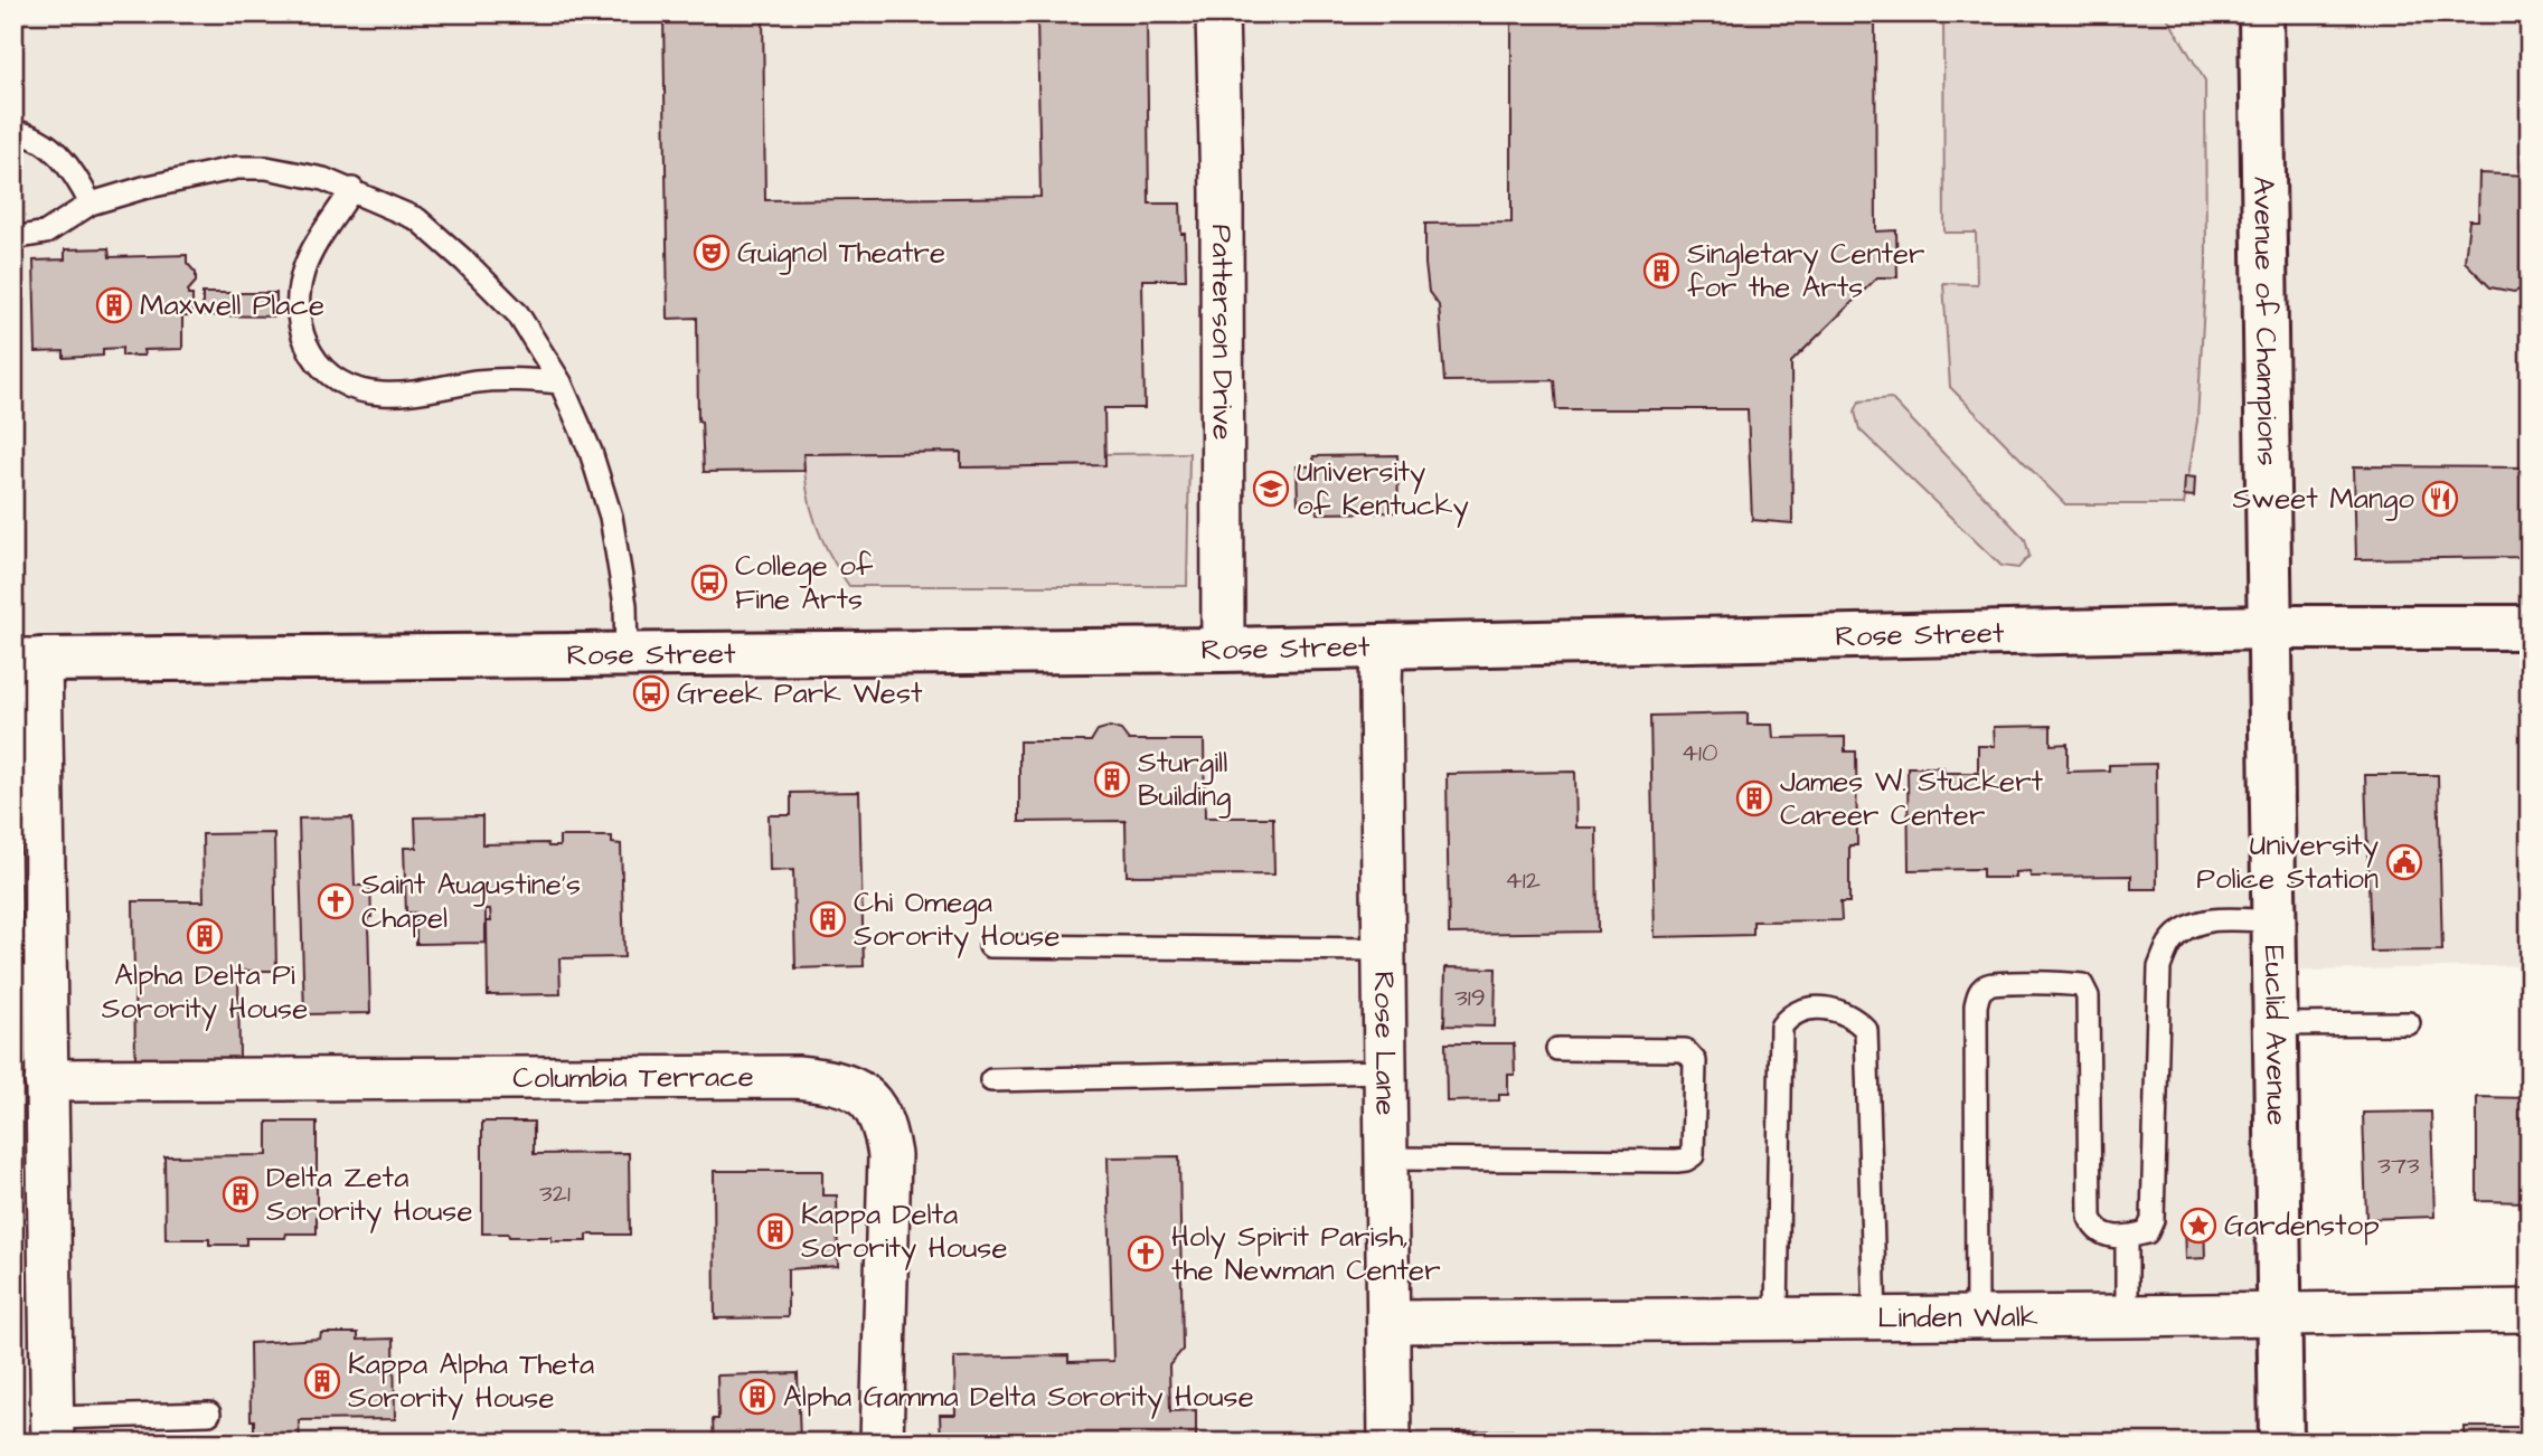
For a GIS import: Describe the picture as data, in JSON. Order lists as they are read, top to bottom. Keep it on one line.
{"streets":{"street":["Avenue of Champions","Patterson Drive","Rose Street","Euclid Avenue","Rose Lane","Columbia Terrace","Linden Walk"]},"crossings":[["Avenue of Champions","Rose Street"],["Avenue of Champions","Euclid Avenue"],["Patterson Drive","Rose Street"],["Rose Street","Euclid Avenue"],["Rose Street","Rose Lane"],["Euclid Avenue","Linden Walk"],["Rose Lane","Linden Walk"]],"places":{"theatre":["Guignol Theatre"],"building":["Singletary Center for the Arts","Maxwell Place","Sturgill Building","James W. Stuckert Career Center","Chi Omega Sorority House","Alpha Delta Pi Sorority House","Delta Zeta Sorority House","Kappa Delta Sorority House","Kappa Alpha Theta Sorority House","Alpha Gamma Delta Sorority House"],"school or university":["University of Kentucky"],"restaurant":["Sweet Mango"],"bus stop":["College of Fine Arts","Greek Park West"],"public building":["University Police Station"],"church":["Saint Augustine's Chapel","Holy Spirit Parish, the Newman Center"],"place":["Gardenstop"]},"house_numbers":["410","412","319","373","321"]}
